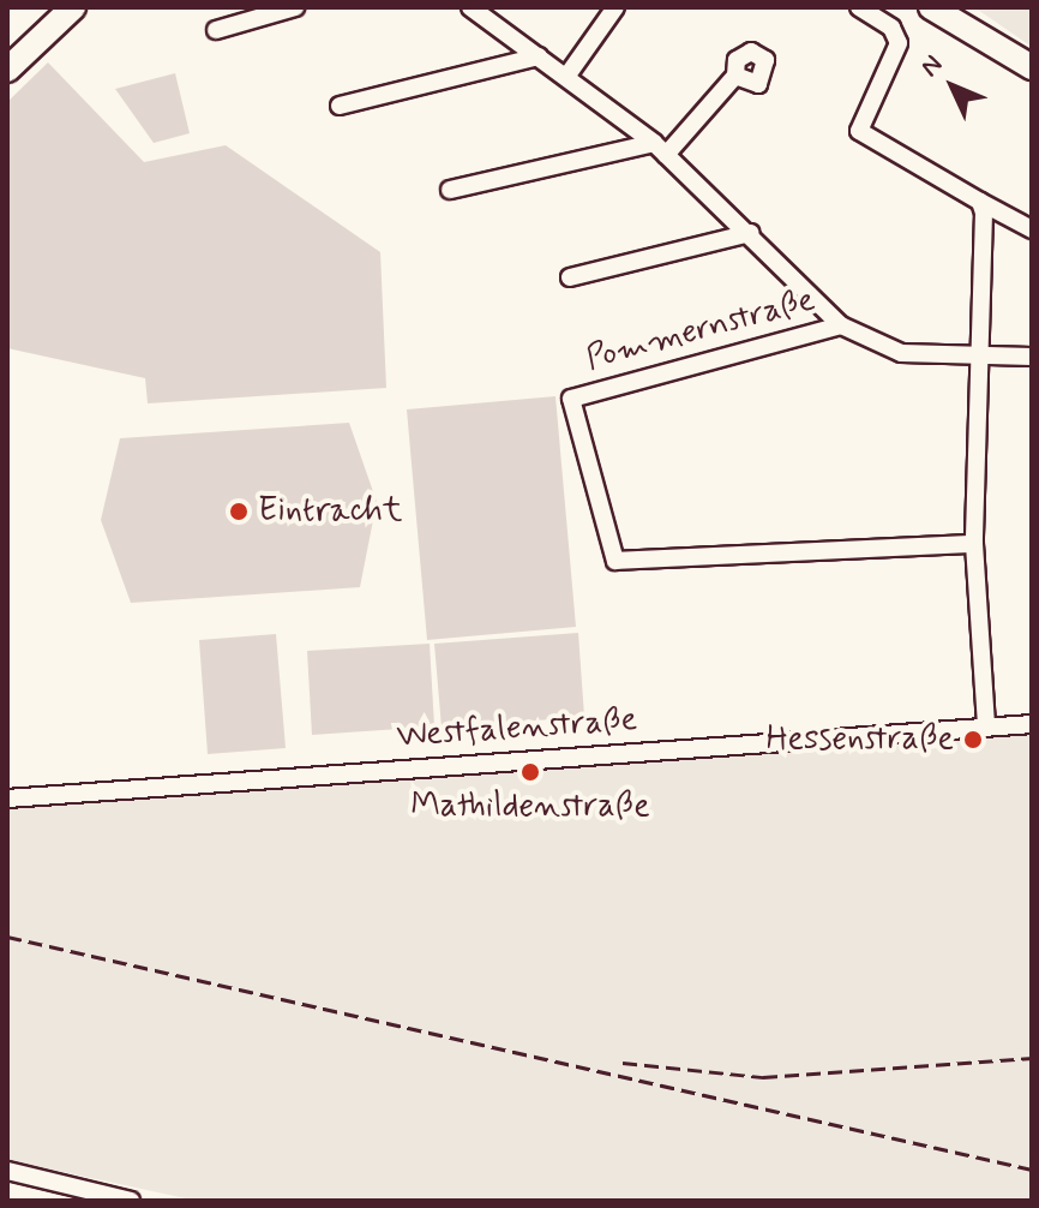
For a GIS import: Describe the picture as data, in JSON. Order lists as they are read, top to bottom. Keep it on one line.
{"streets":{"street":["Pommernstraße","Westfalenstraße"]},"places":["Eintracht","Hessenstraße","Mathildenstraße"],"north":"top left"}
